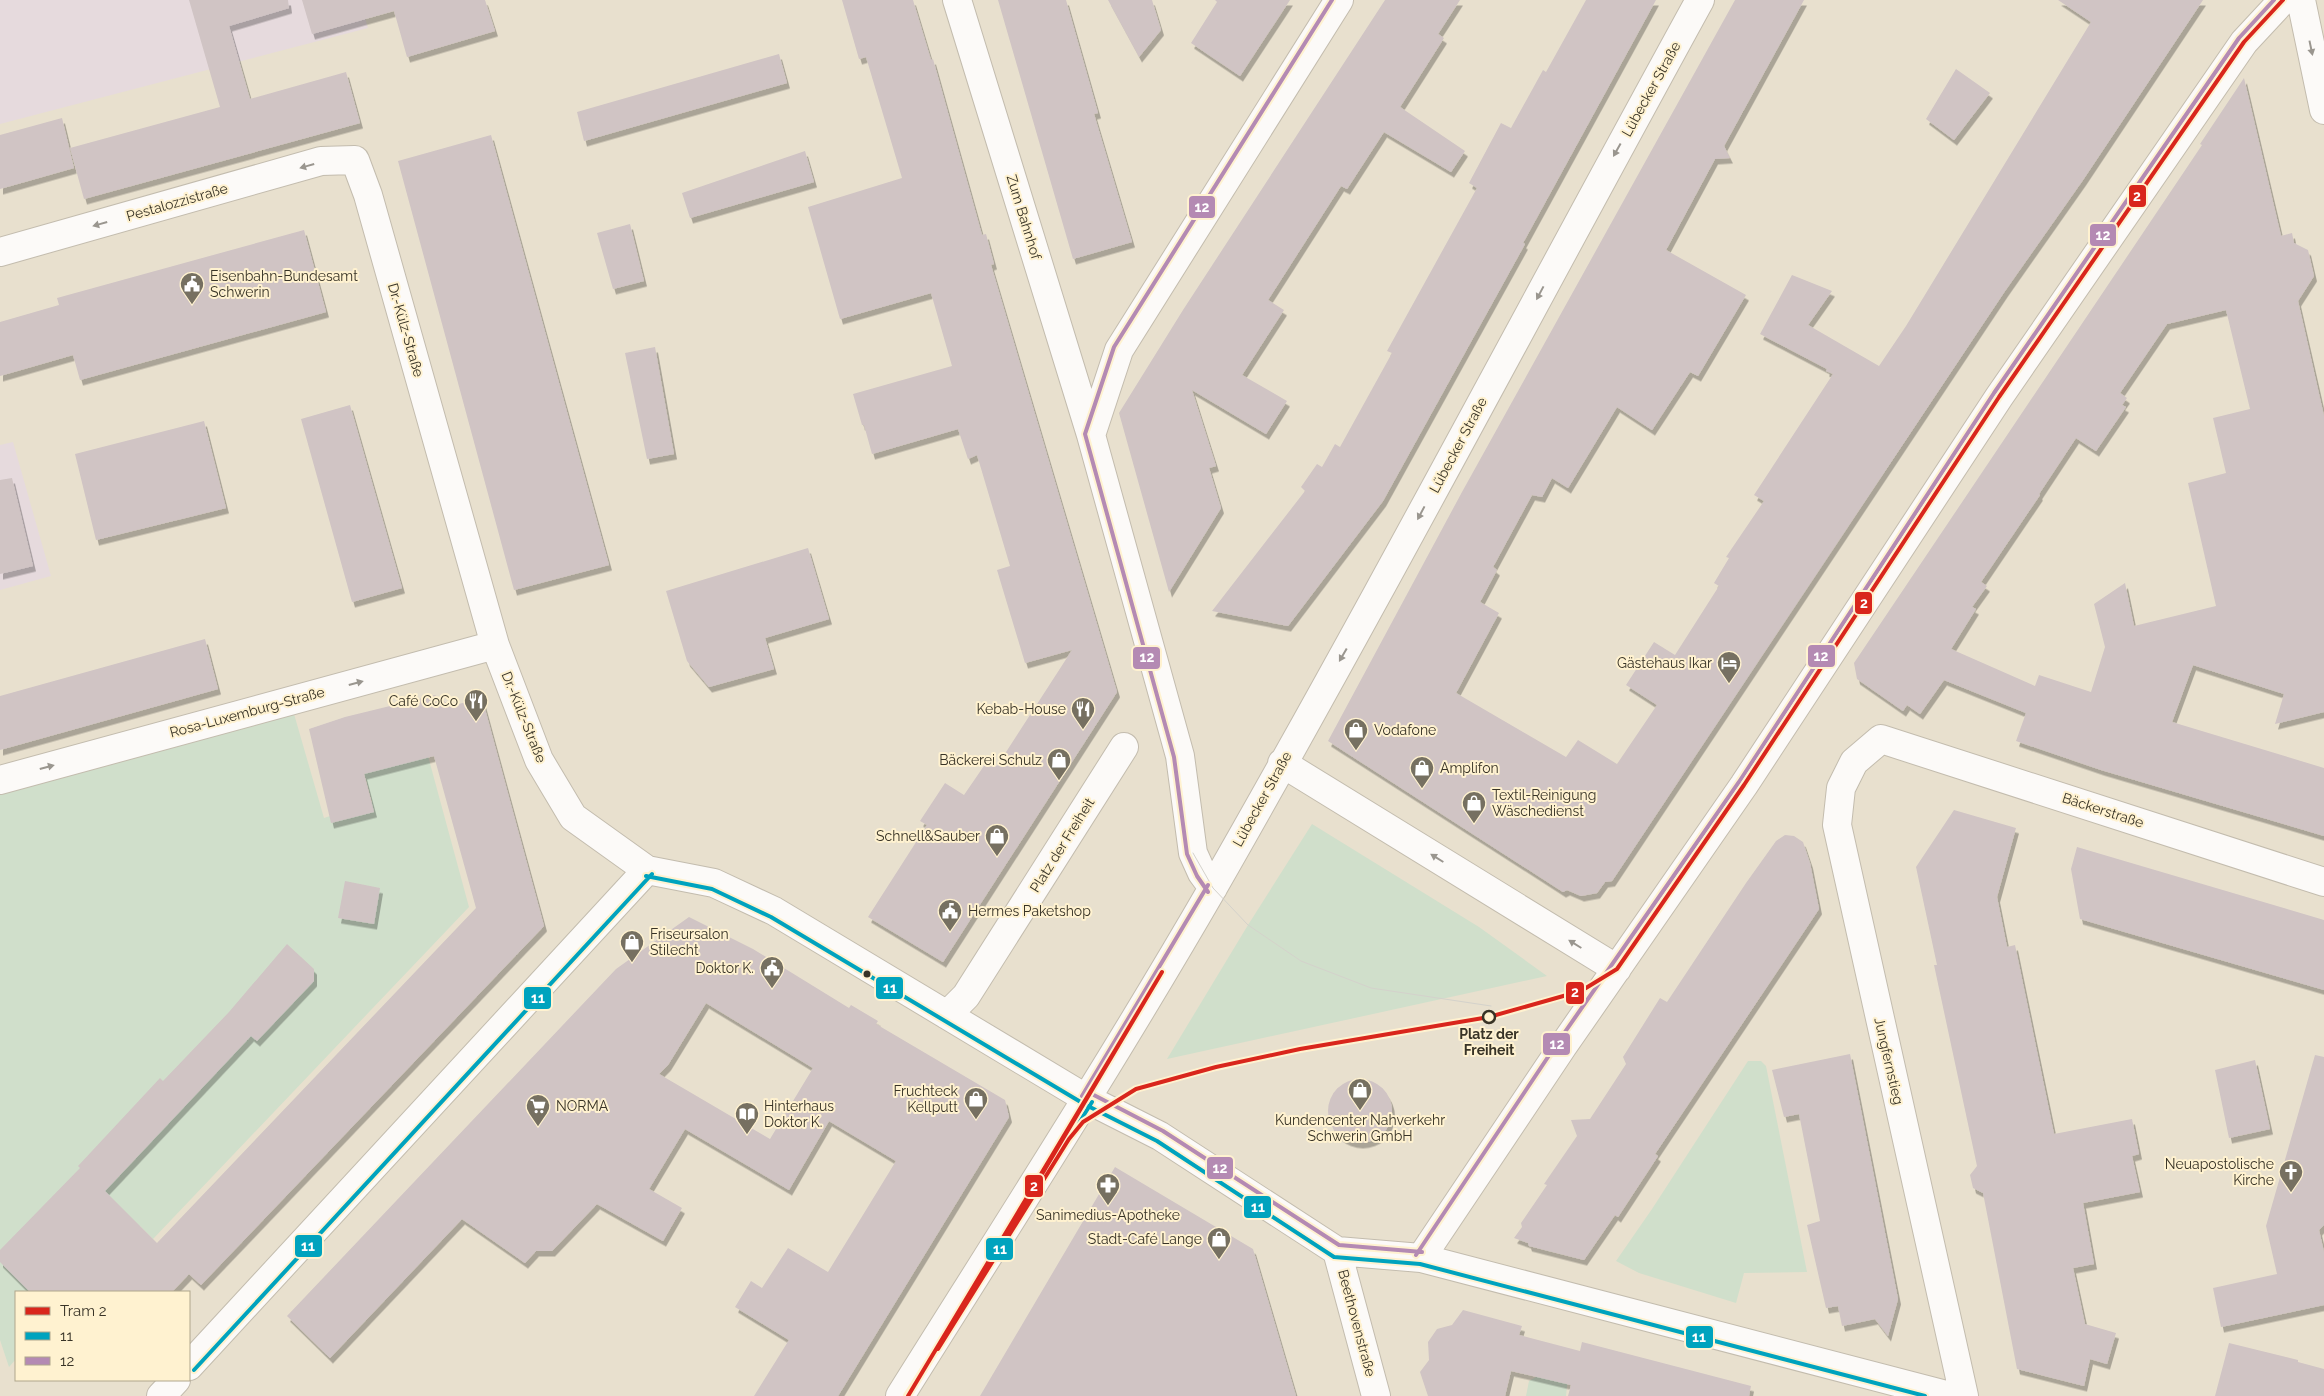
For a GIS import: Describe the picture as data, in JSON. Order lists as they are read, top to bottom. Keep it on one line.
{"streets":{"street":["Lübecker Straße","Pestalozzistraße","Zum Bahnhof","Dr.-Külz-Straße","Rosa-Luxemburg-Straße","Bäckerstraße","Platz der Freiheit","Jungfernstieg","Beethovenstraße"]},"crossings":[["Lübecker Straße","Zum Bahnhof"],["Lübecker Straße","Dr.-Külz-Straße"],["Pestalozzistraße","Dr.-Külz-Straße"],["Dr.-Külz-Straße","Rosa-Luxemburg-Straße"],["Dr.-Külz-Straße","Platz der Freiheit"],["Bäckerstraße","Jungfernstieg"]],"one_way":["Lübecker Straße","Pestalozzistraße","Rosa-Luxemburg-Straße"],"places":{"public building":["Eisenbahn-Bundesamt Schwerin","Hermes Paketshop","Doktor K."],"hotel":["Gästehaus Ikar"],"restaurant":["Café CoCo","Kebab-House"],"shop":["Vodafone","Bäckerei Schulz","Amplifon","Textil-Reinigung Wäschedienst","Schnell&Sauber","Friseursalon Stilecht","Kundencenter Nahverkehr Schwerin GmbH","Fruchteck Kellputt","Stadt-Café Lange"],"other":["Platz der Freiheit"],"supermarket":["NORMA"],"library":["Hinterhaus Doktor K."],"church":["Neuapostolische Kirche"],"pharmacy":["Sanimedius-Apotheke"]},"lines":["tram line 2","transit line 12","transit line 11"],"legend":["Tram 2","11","12"]}
